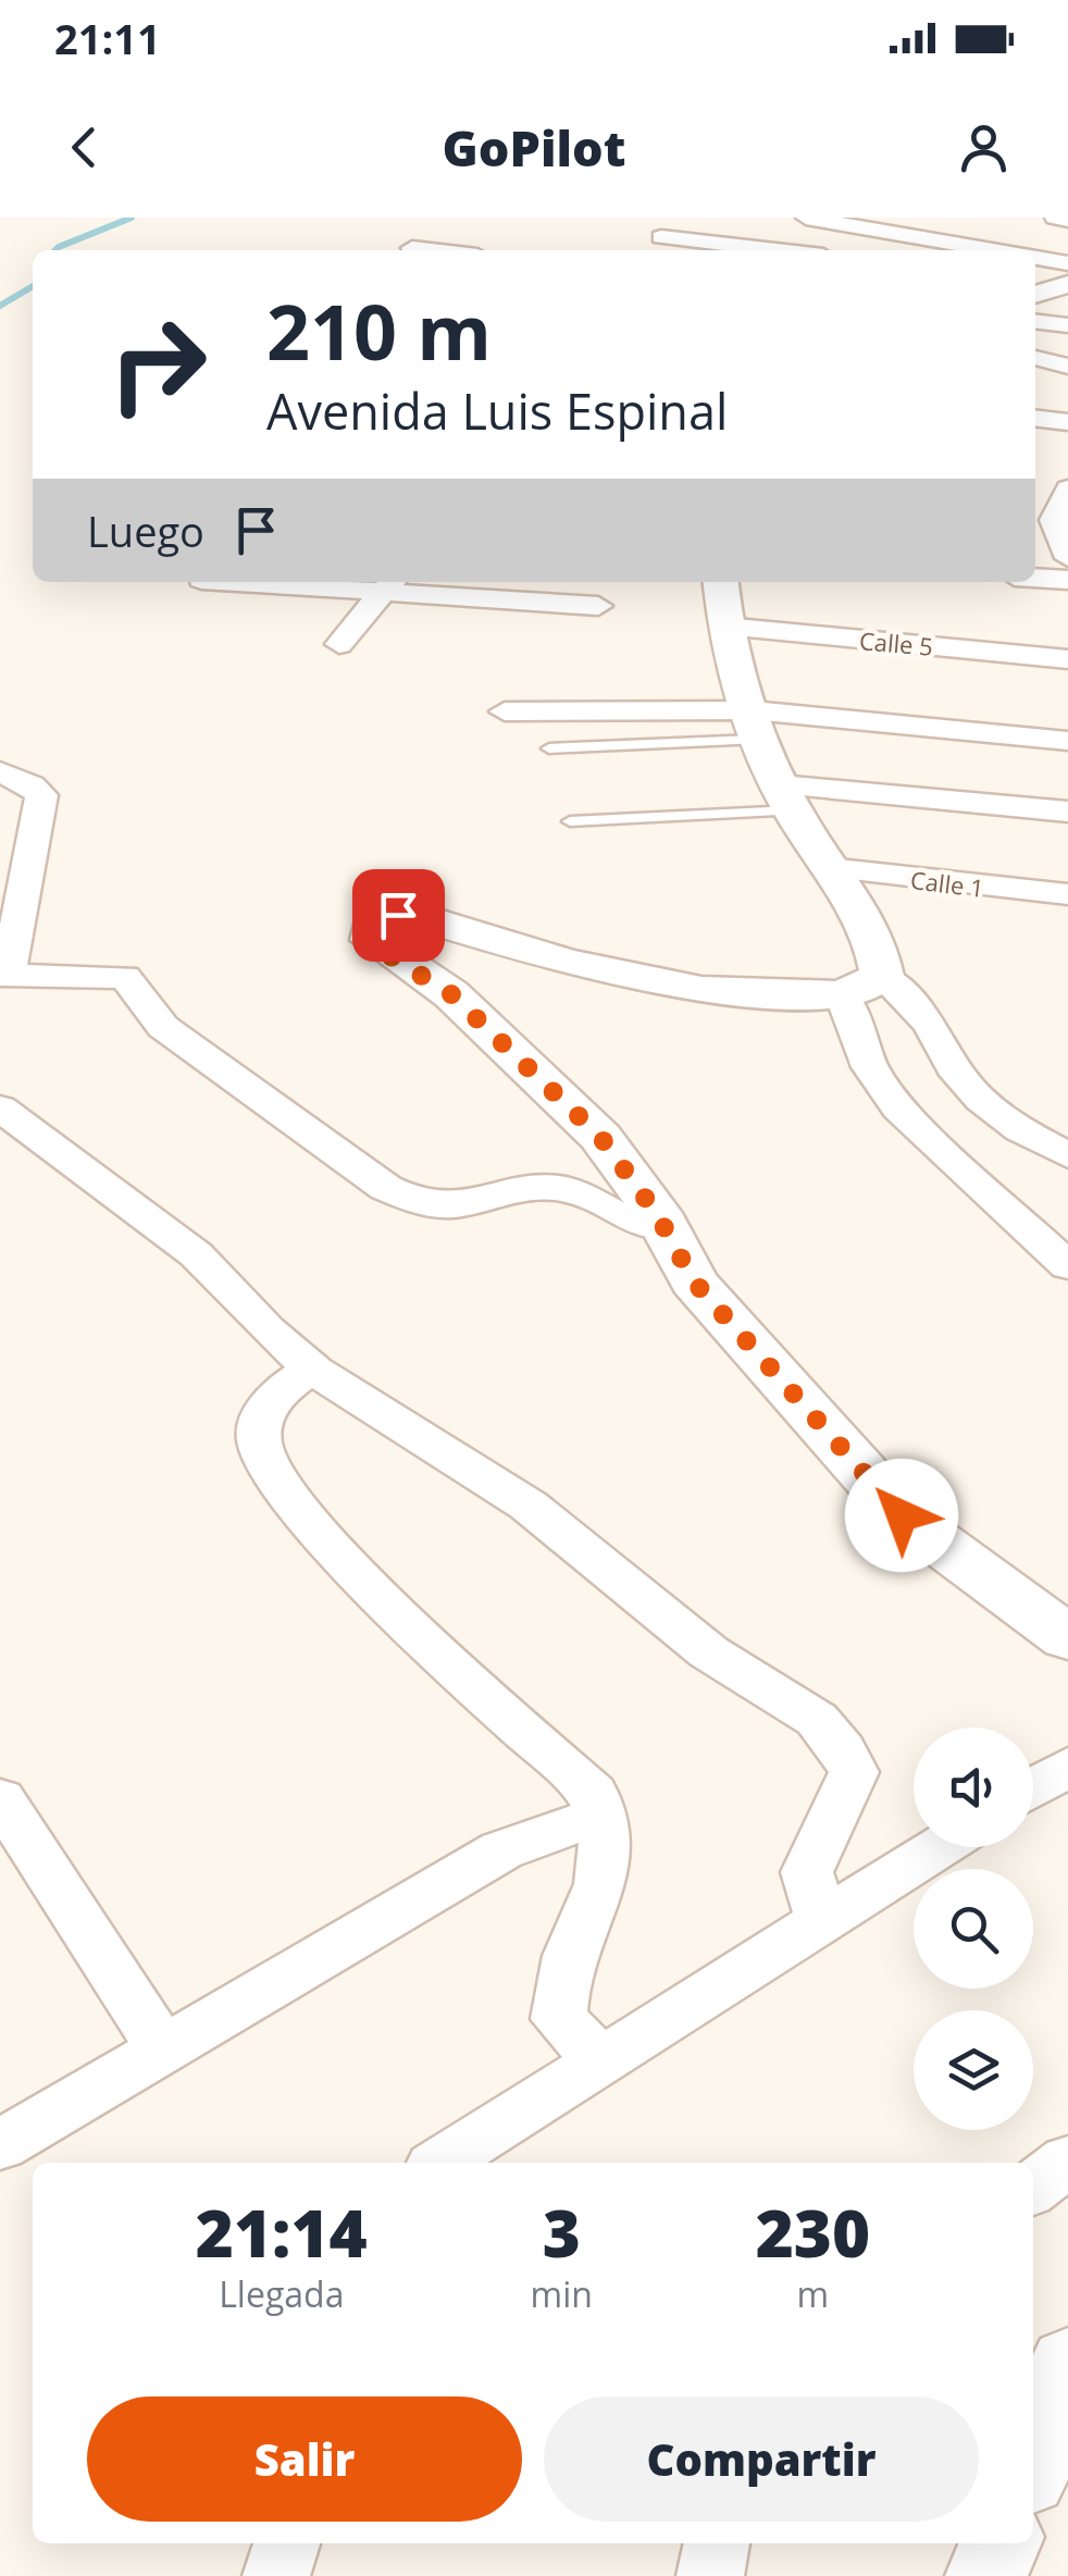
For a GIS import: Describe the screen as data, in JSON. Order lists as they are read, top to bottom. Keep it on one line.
{"streets":{"street":["Calle 5","Calle 1"]},"page":{"status":"21:11","header":"GoPilot","turn":["210 m","Avenida Luis Espinal"],"then":"Luego","eta":["21:14","Llegada","3","min","230","m"],"buttons":["Salir","Compartir"]}}
